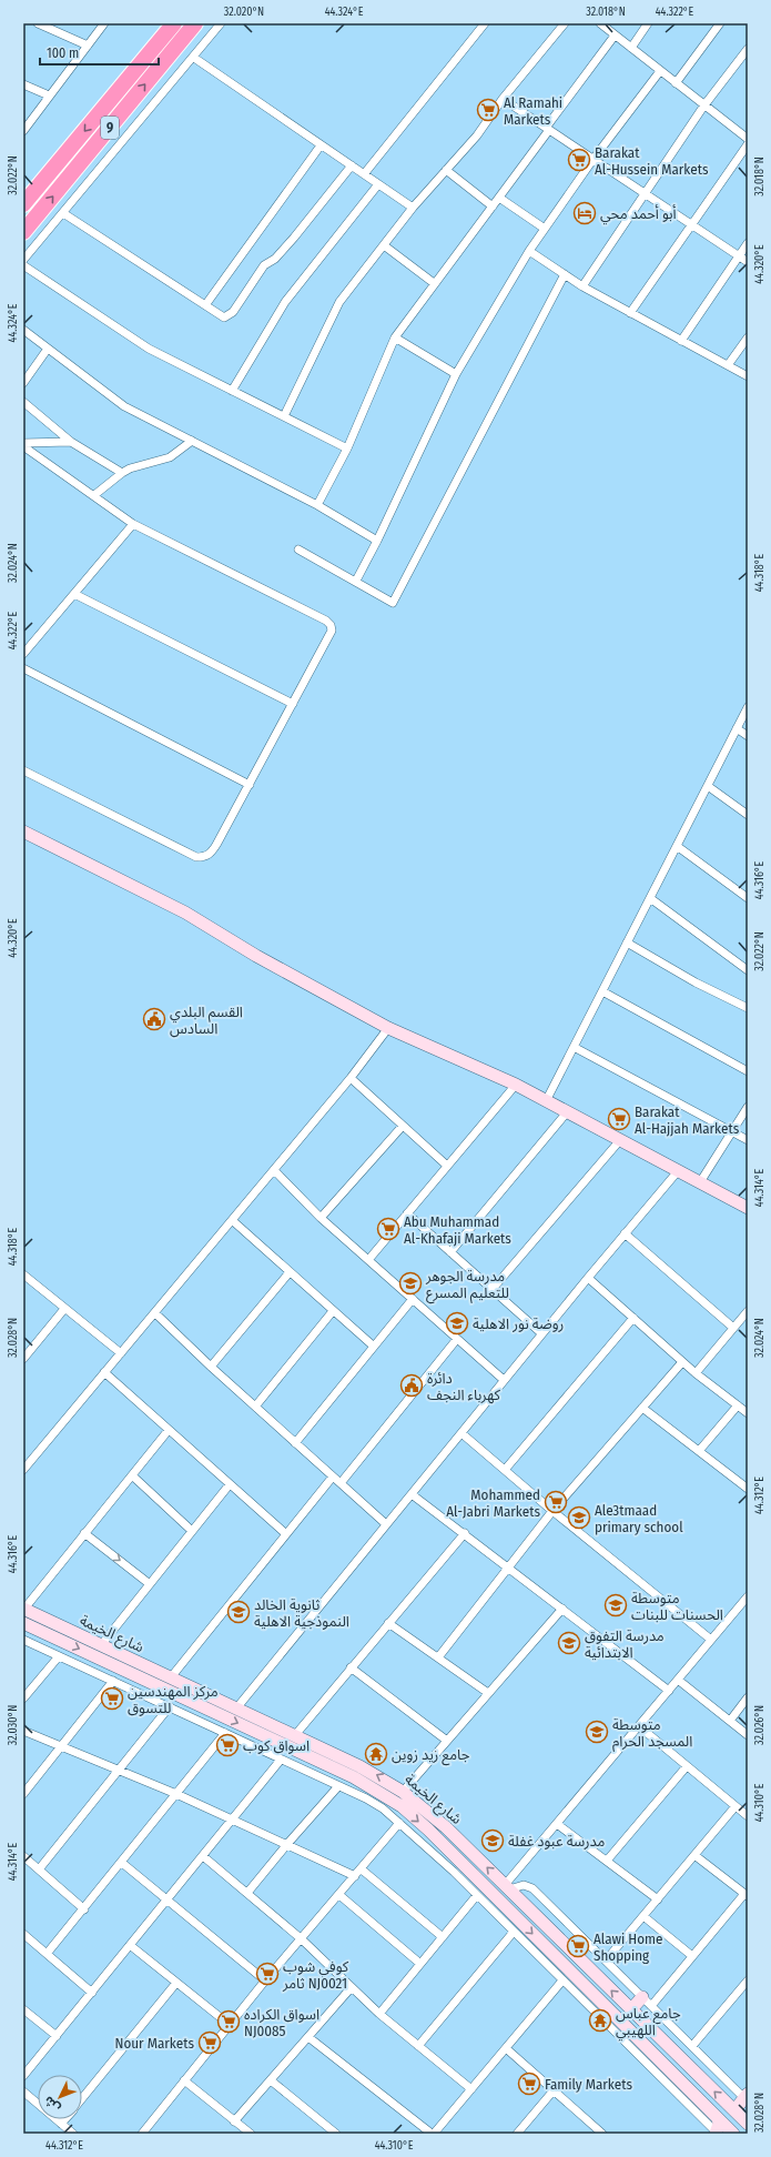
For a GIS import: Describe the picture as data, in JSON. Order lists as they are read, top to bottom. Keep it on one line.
{"streets":{"highway":["9"],"street":["شارع الخيمة"]},"places":{"supermarket":["Al Ramahi Markets","Barakat Al-Hussein Markets","Barakat Al-Hajjah Markets","Abu Muhammad Al-Khafaji Markets","Mohammed Al-Jabri Markets","مركز المهندسين للتسوق","اسواق كوب","Alawi Home Shopping","كوفي شوب ثامر NJ0021","اسواق الكراده NJ0085","Nour Markets","Family Markets"],"hotel":["أبو أحمد محي"],"public building":["القسم البلدي السادس","دائرة كهرباء النجف"],"school or university":["مدرسة الجوهر للتعليم المسرع","روضة نور الاهلية","Ale3tmaad primary school","متوسطة الحسنات للبنات","ثانوية الخالد النموذجية الاهلية","مدرسة التفوق الابتدائية","متوسطة المسجد الحرام","مدرسة عبود غفلة"],"temple":["جامع زيد زوين","جامع عباس اللهيبي"]},"scale_bar":"100 m","north":"bottom left","coordinates":["32.020°N","44.324°E","32.018°N","44.322°E","32.022°N","44.320°E","32.024°N","44.318°E","44.316°E","44.314°E","32.028°N","44.312°E","32.030°N","32.026°N","44.310°E"]}
